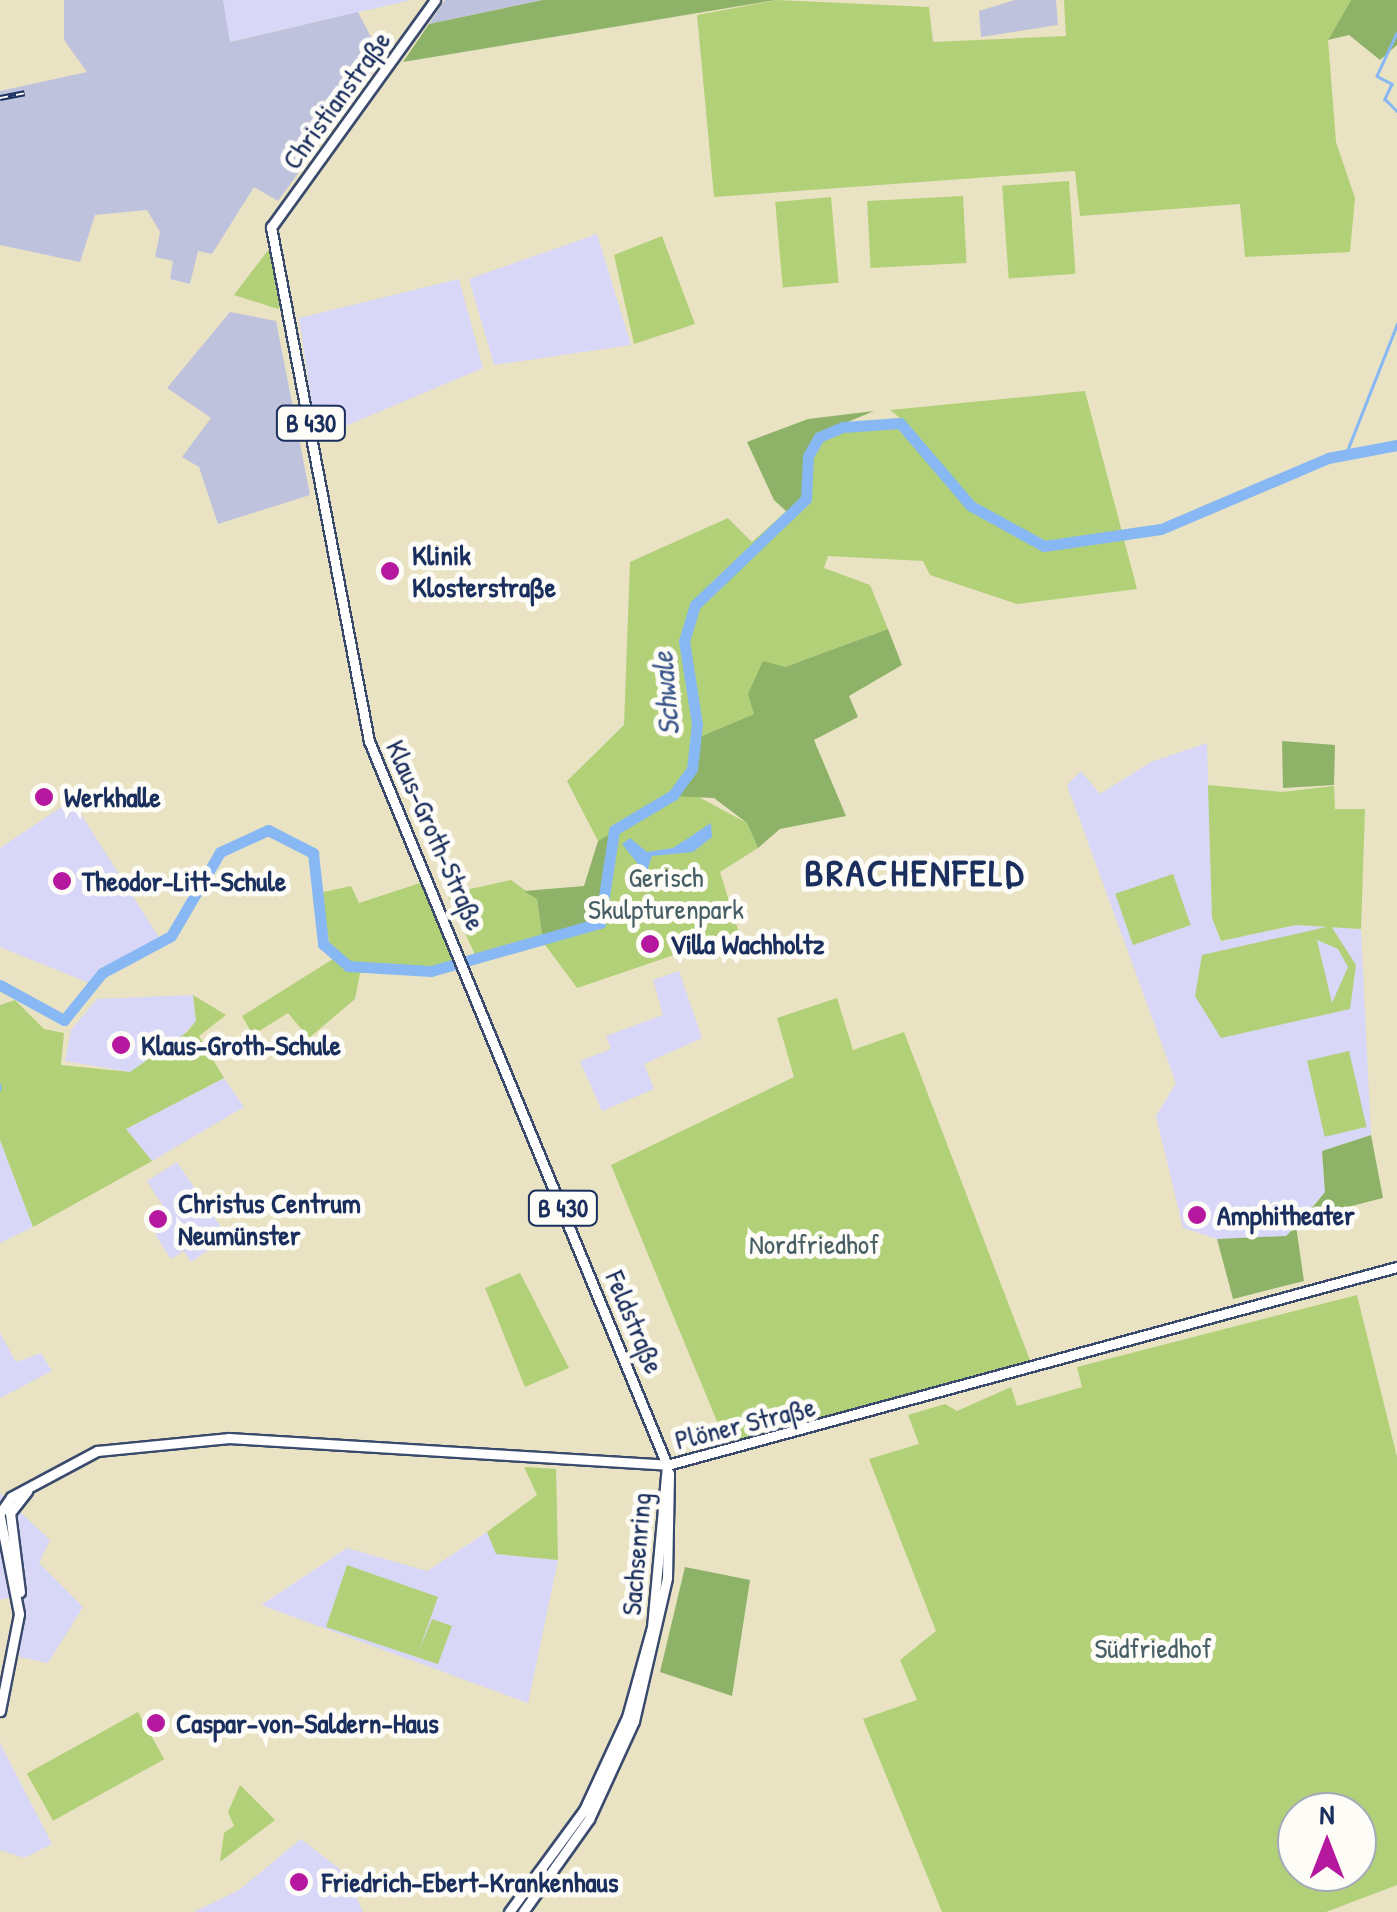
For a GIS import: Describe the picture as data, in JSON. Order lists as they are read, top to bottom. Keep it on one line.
{"streets":{"main road":["Christianstraße","B 430","Klaus-Groth-Straße","Feldstraße","Plöner Straße","Sachsenring"]},"crossings":[["Christianstraße","Klaus-Groth-Straße"],["Klaus-Groth-Straße","Feldstraße"],["Feldstraße","Plöner Straße"],["Feldstraße","Sachsenring"],["Plöner Straße","Sachsenring"]],"districts":["BRACHENFELD"],"water":["Schwale"],"parks":["Gerisch Skulpturenpark","Nordfriedhof","Südfriedhof"],"places":["Klinik Klosterstraße","Werkhalle","Theodor-Litt-Schule","Villa Wachholtz","Klaus-Groth-Schule","Amphitheater","Christus Centrum Neumünster","Caspar-von-Saldern-Haus","Friedrich-Ebert-Krankenhaus"],"north":"top"}
